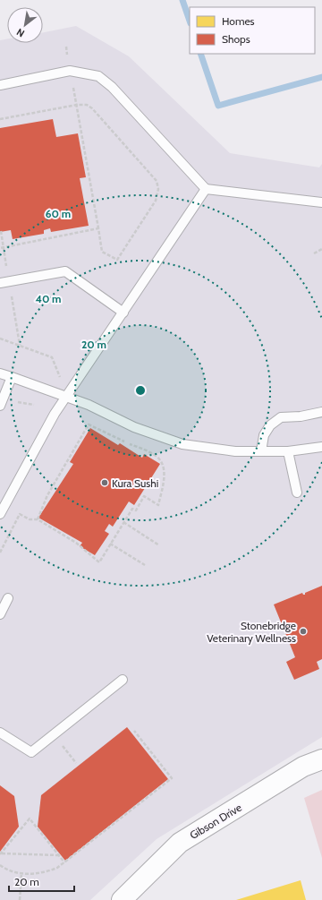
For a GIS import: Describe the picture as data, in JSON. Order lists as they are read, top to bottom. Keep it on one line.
{"streets":{"street":["Gibson Drive"]},"places":["Kura Sushi","Stonebridge Veterinary Wellness"],"legend":["Homes","Shops"],"scale_bar":"20 m","north":"bottom left","rings":["60 m","40 m","20 m"]}
